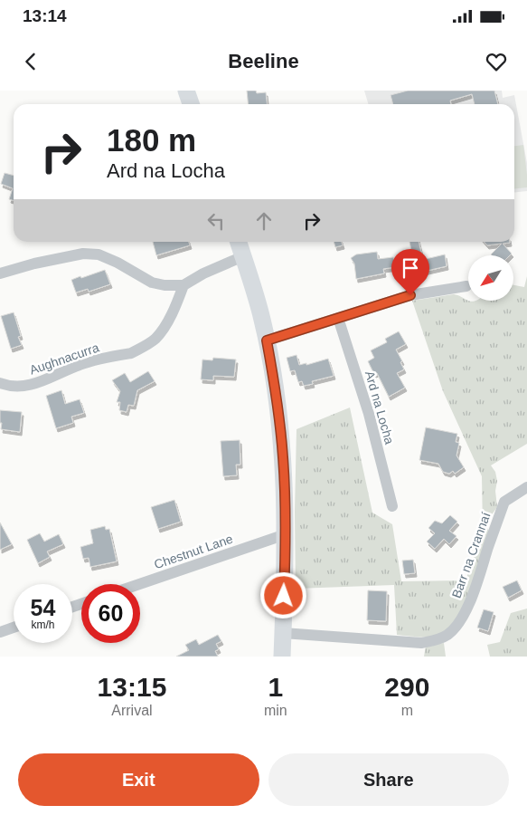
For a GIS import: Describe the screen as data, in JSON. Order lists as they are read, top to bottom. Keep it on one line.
{"streets":{"street":["Aughnacurra","Ard na Locha","Chestnut Lane","Barr na Crannaí"]},"north":"bottom left","page":{"status":"13:14","header":"Beeline","turn":["180 m","Ard na Locha"],"speed":"54 km/h","limit":"60","eta":["13:15","Arrival","1","min","290","m"],"buttons":["Exit","Share"]}}
